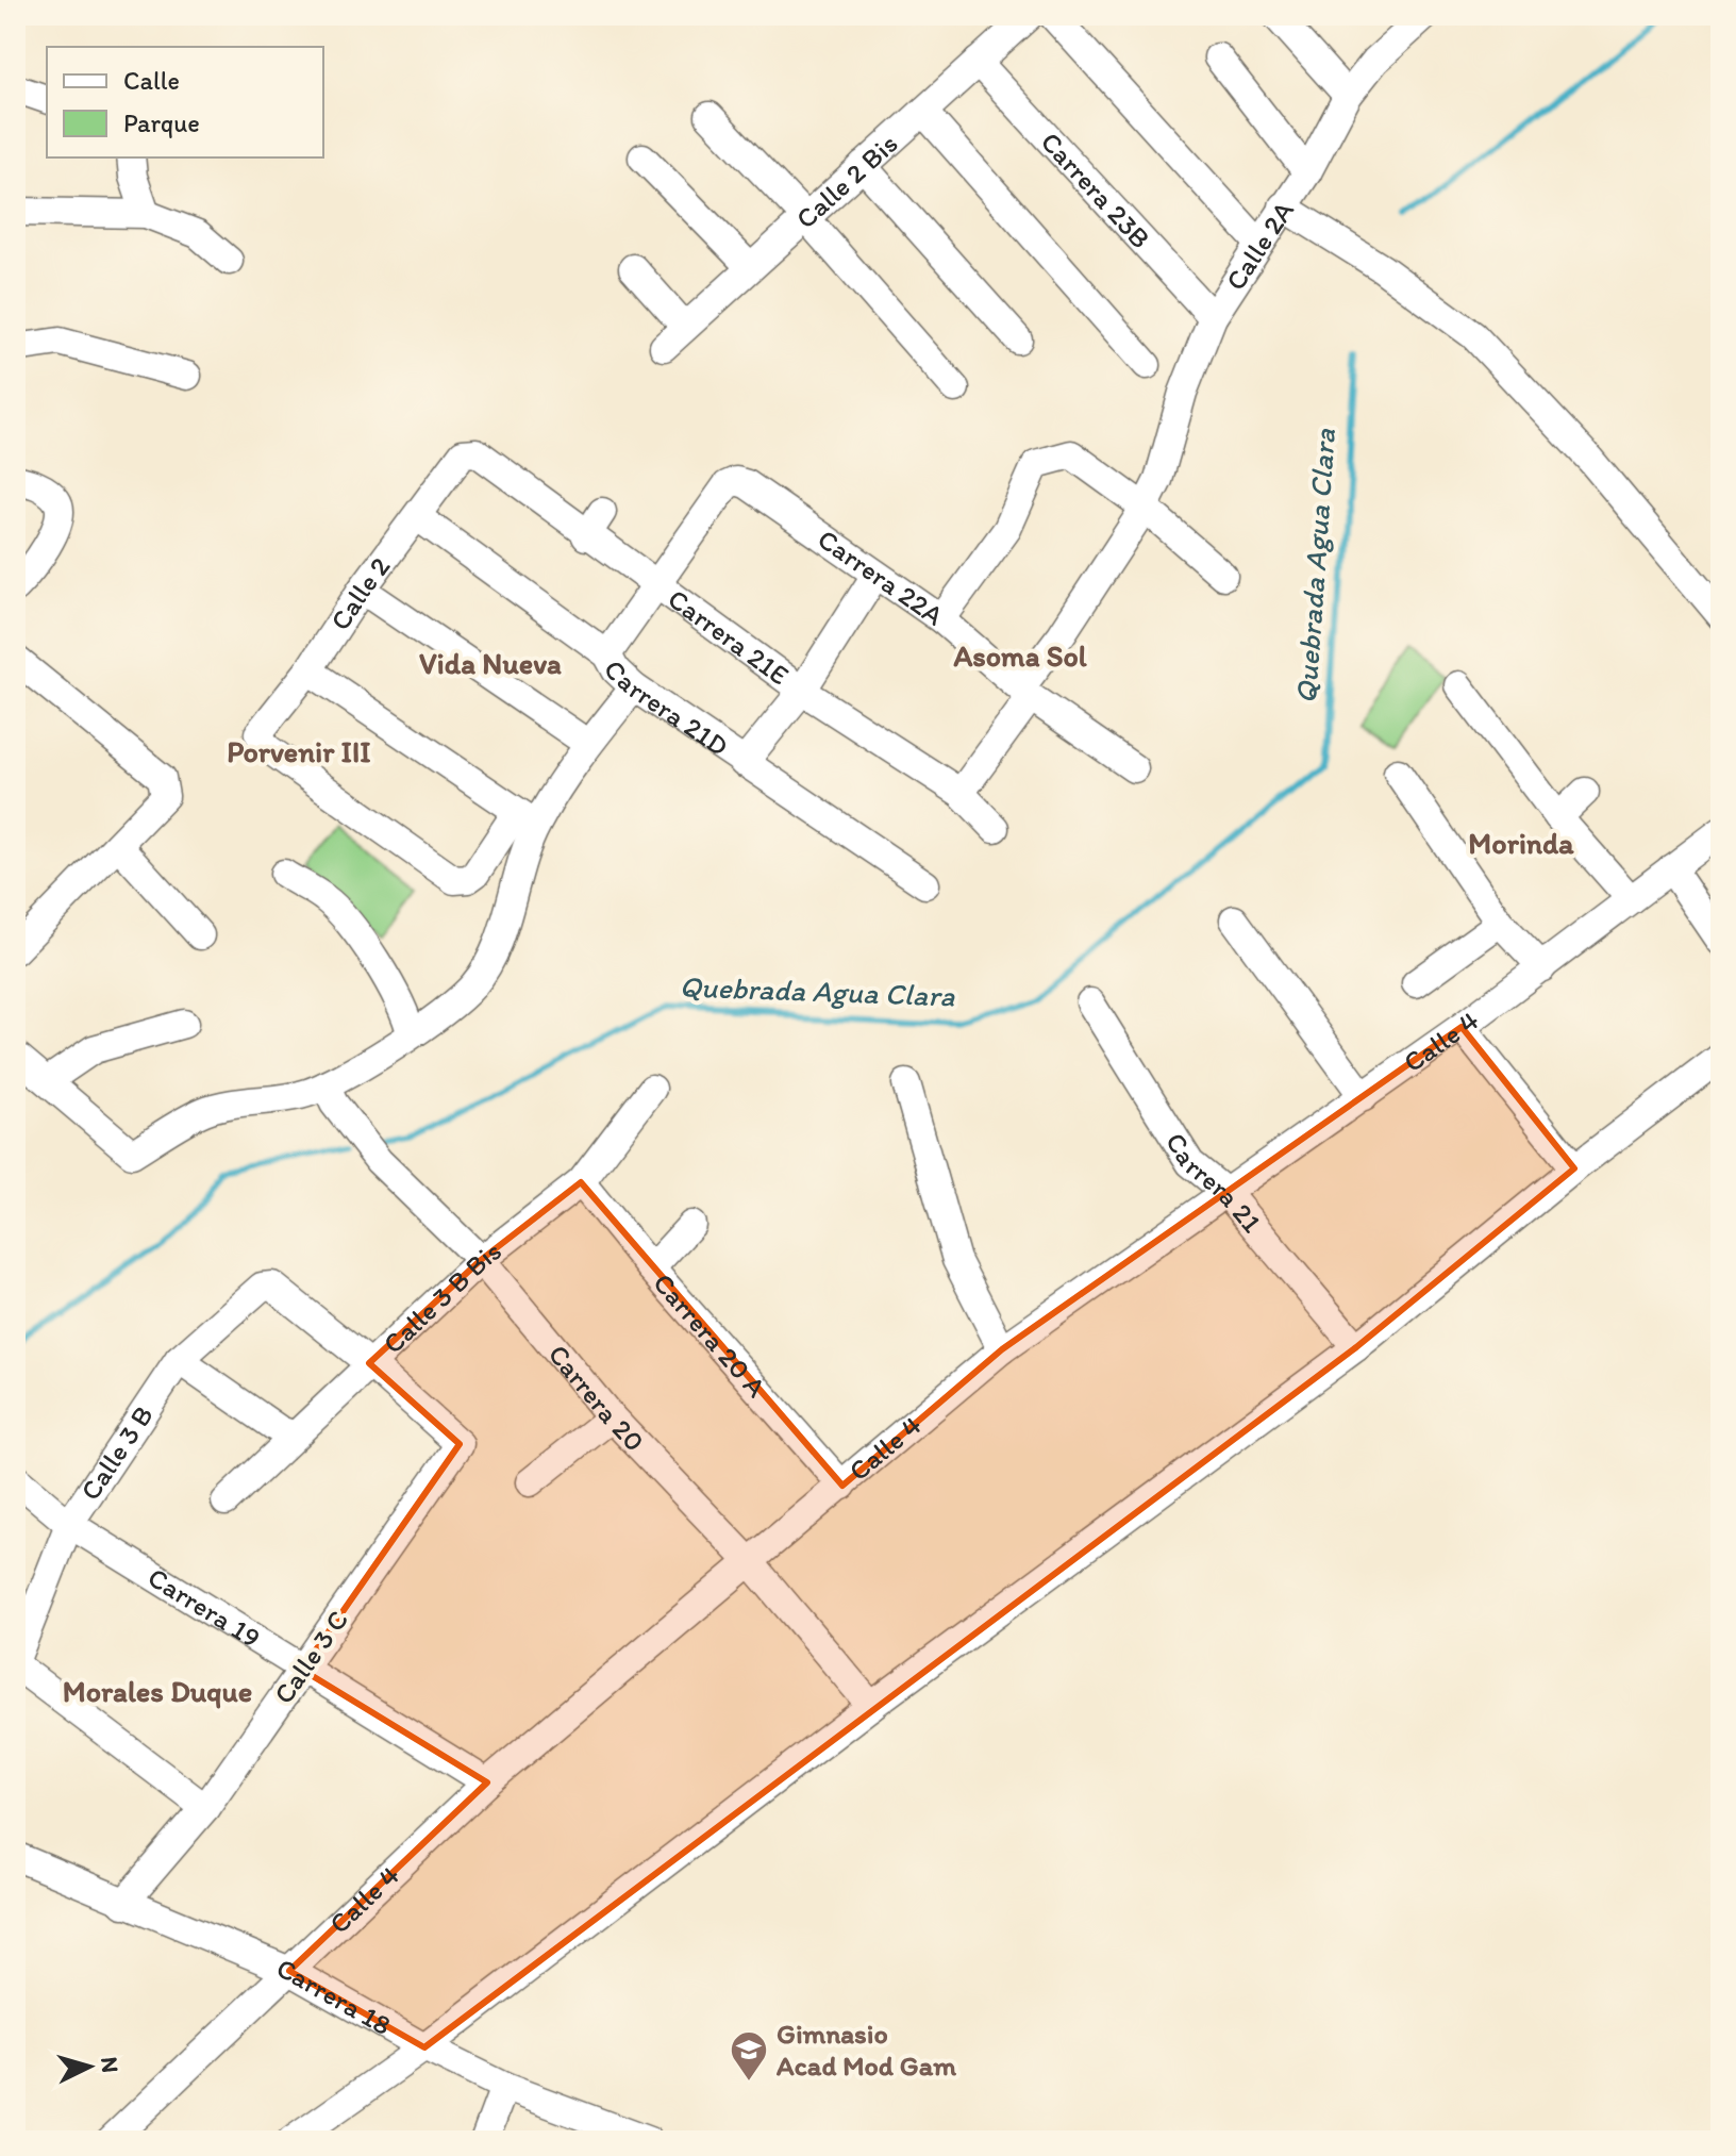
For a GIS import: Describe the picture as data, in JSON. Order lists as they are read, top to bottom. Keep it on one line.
{"streets":{"street":["Calle 2 Bis","Carrera 23B","Calle 2A","Carrera 22A","Calle 2","Carrera 21E","Carrera 21D","Calle 4","Carrera 21","Calle 3 B Bis","Carrera 20 A","Carrera 20","Calle 3 B","Carrera 19","Calle 3 C","Carrera 18"]},"crossings":[["Calle 2 Bis","Carrera 23B"],["Carrera 23B","Calle 2A"],["Calle 2A","Carrera 22A"],["Calle 2A","Carrera 21E"],["Carrera 22A","Carrera 21E"],["Calle 2","Carrera 21E"],["Calle 2","Carrera 21D"],["Calle 4","Carrera 21"],["Calle 4","Carrera 20 A"],["Calle 4","Carrera 20"],["Calle 4","Carrera 19"],["Calle 4","Carrera 18"],["Calle 3 B Bis","Carrera 20 A"],["Calle 3 B Bis","Carrera 20"],["Calle 3 B Bis","Calle 3 B"],["Calle 3 B Bis","Calle 3 C"],["Calle 3 B","Carrera 19"],["Calle 3 B","Calle 3 C"],["Carrera 19","Calle 3 C"],["Calle 3 C","Carrera 18"]],"districts":["Asoma Sol","Vida Nueva","Porvenir III","Morinda","Morales Duque"],"water":["Quebrada Agua Clara"],"places":{"school or university":["Gimnasio Acad Mod Gam"]},"legend":["Calle","Parque"],"north":"right"}
